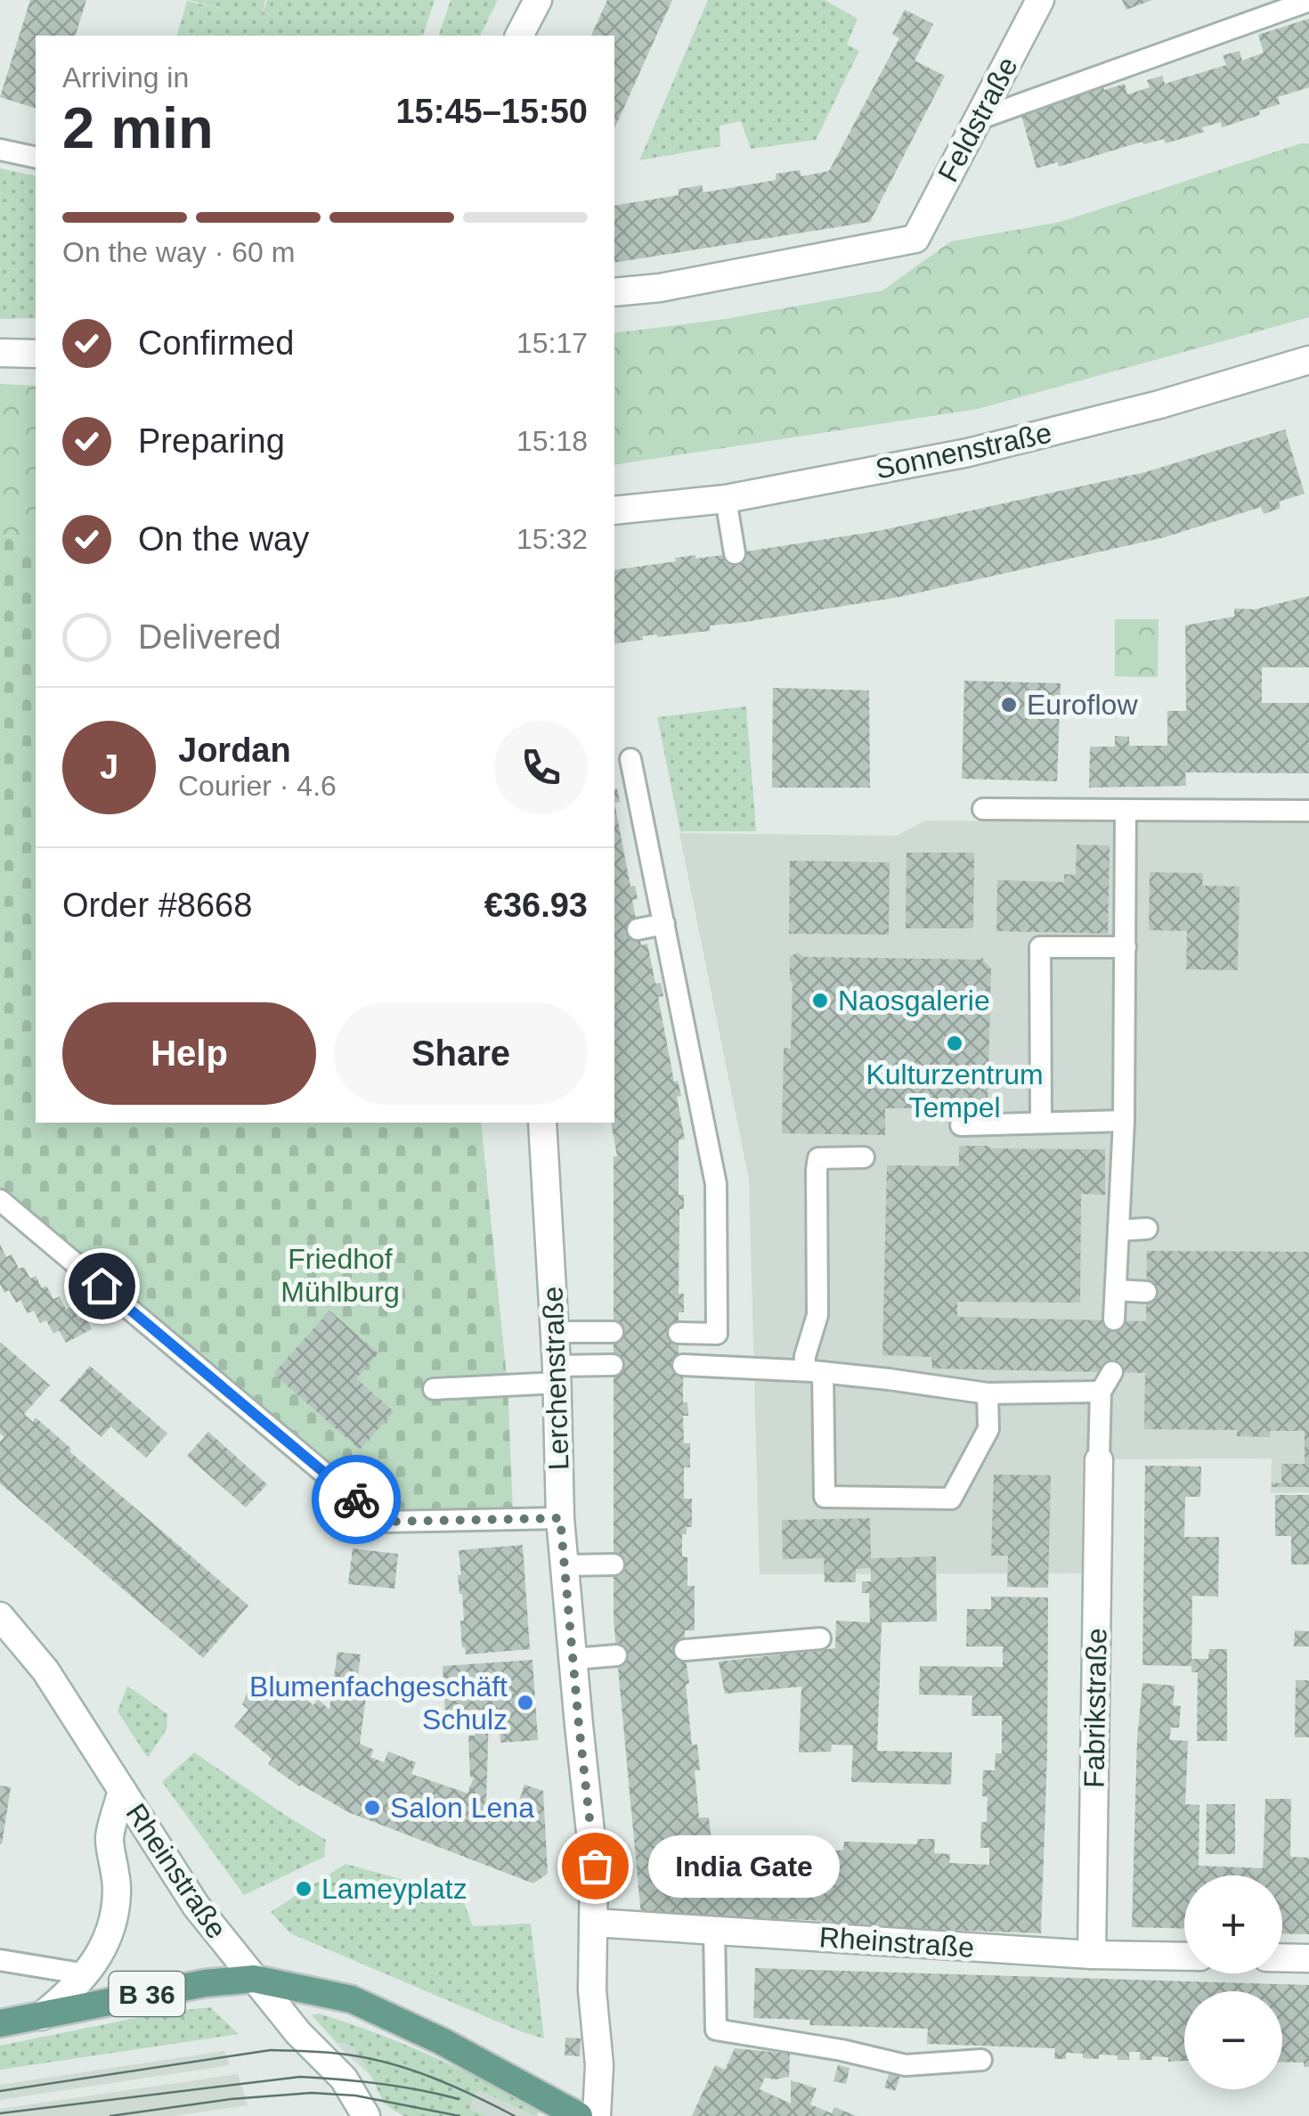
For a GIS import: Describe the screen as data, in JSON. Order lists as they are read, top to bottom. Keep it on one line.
{"streets":{"main road":["B 36"],"street":["Feldstraße","Sonnenstraße","Lerchenstraße","Fabrikstraße","Rheinstraße"]},"crossings":[["Lerchenstraße","Rheinstraße"],["Fabrikstraße","Rheinstraße"],["Rheinstraße","B 36"]],"parks":["Friedhof Mühlburg"],"places":["Euroflow","Naosgalerie","Kulturzentrum Tempel","Blumenfachgeschäft Schulz","Salon Lena","India Gate","Lameyplatz"],"page":{"heading":["2 min","Arriving in","15:45–15:50"],"panel":["Jordan","Courier · 4.6","Order #8668","€36.93"],"bar":"On the way · 60 m","list":[["Confirmed","15:17"],["Preparing","15:18"],["On the way","15:32"],"Delivered"],"round":"J","buttons":["Help","Share"],"bubble":"India Gate","map_buttons":["+","−"]}}
